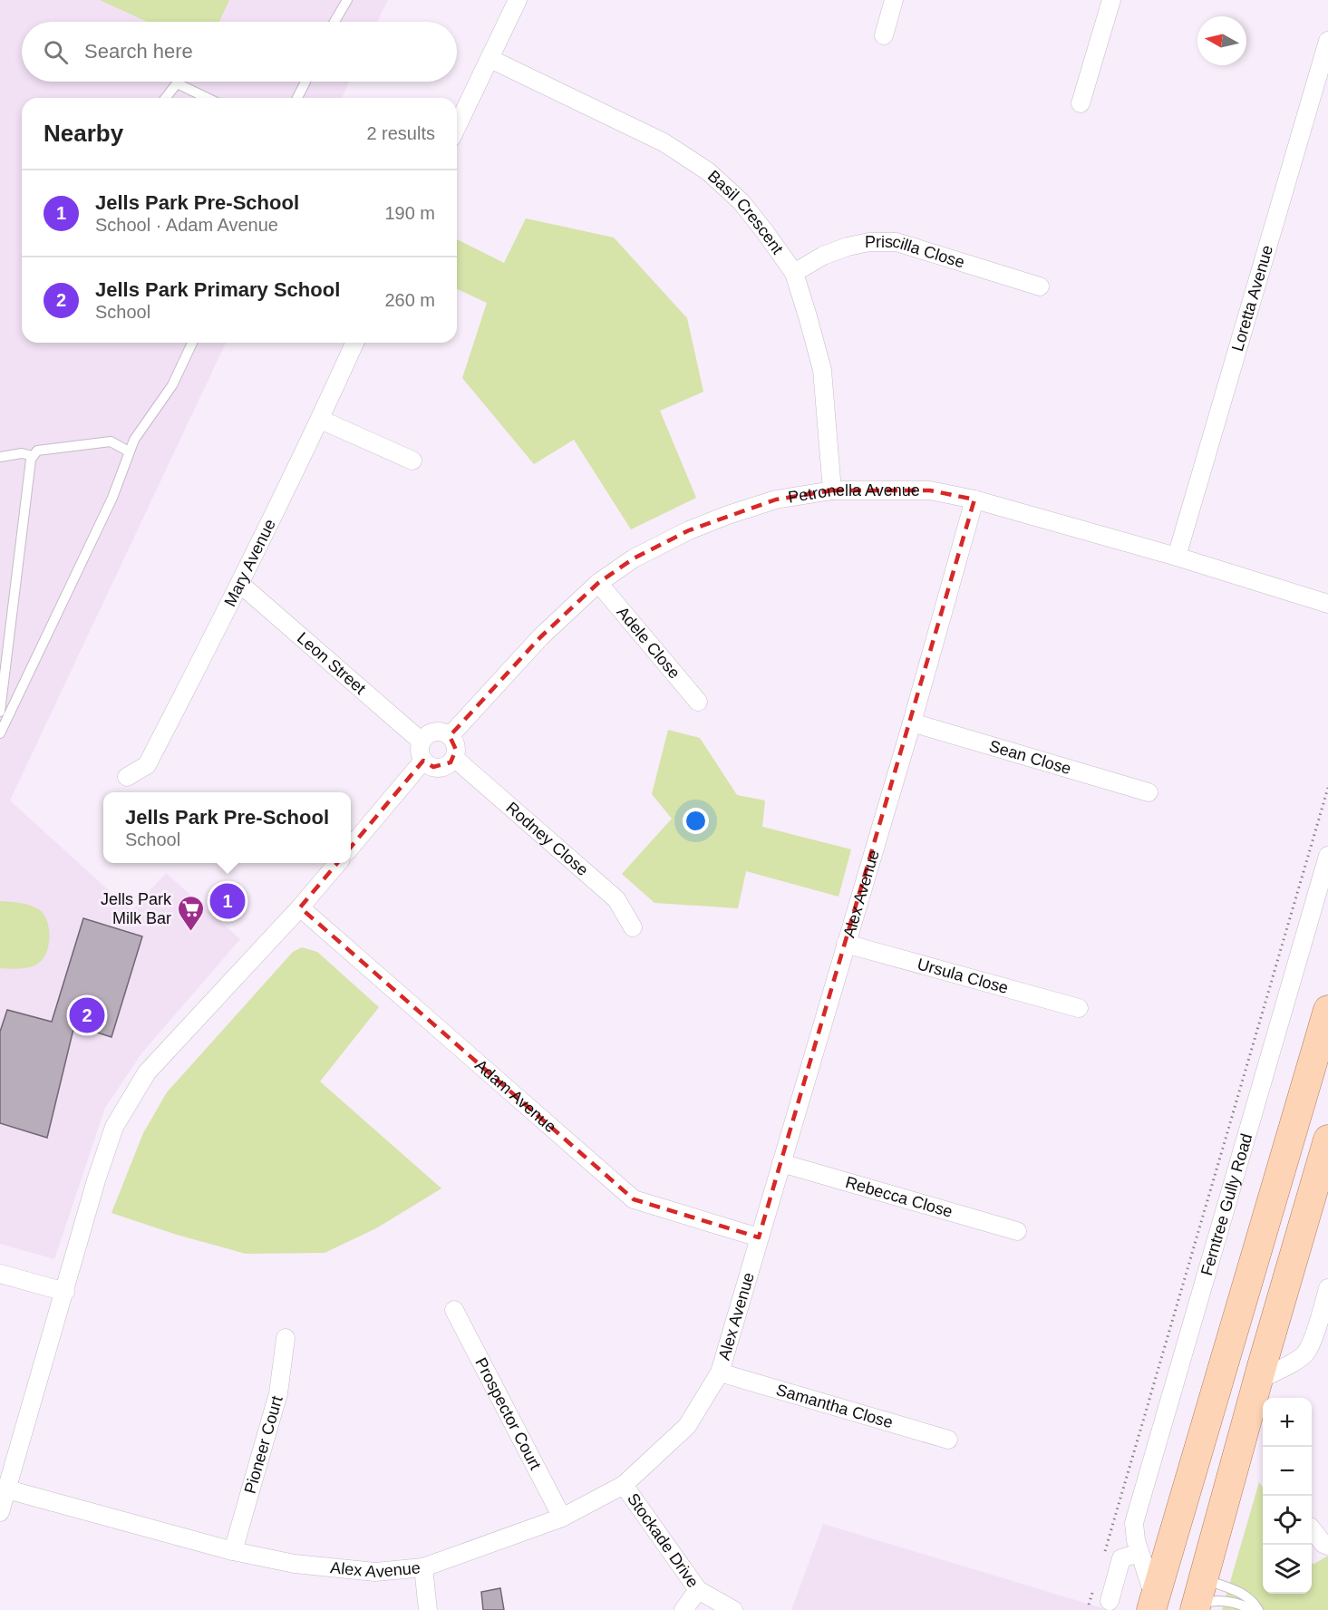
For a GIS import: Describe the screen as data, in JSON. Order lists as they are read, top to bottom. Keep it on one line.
{"streets":{"street":["Basil Crescent","Priscilla Close","Loretta Avenue","Petronella Avenue","Mary Avenue","Adele Close","Leon Street","Sean Close","Rodney Close","Alex Avenue","Ursula Close","Adam Avenue","Rebecca Close","Ferntree Gully Road","Samantha Close","Prospector Court","Pioneer Court","Stockade Drive"]},"crossings":[["Basil Crescent","Priscilla Close"],["Basil Crescent","Petronella Avenue"],["Loretta Avenue","Petronella Avenue"],["Petronella Avenue","Adele Close"],["Petronella Avenue","Leon Street"],["Petronella Avenue","Rodney Close"],["Petronella Avenue","Alex Avenue"],["Mary Avenue","Leon Street"],["Leon Street","Rodney Close"],["Sean Close","Alex Avenue"],["Alex Avenue","Ursula Close"],["Alex Avenue","Adam Avenue"],["Alex Avenue","Rebecca Close"],["Alex Avenue","Samantha Close"],["Alex Avenue","Prospector Court"],["Alex Avenue","Pioneer Court"],["Alex Avenue","Stockade Drive"]],"places":{"supermarket":["Jells Park Milk Bar"]},"north":"left","page":{"search":"Search here","heading":["Nearby","2 results"],"list":[{"mark":"1","name":"Jells Park Pre-School","note":"School · Adam Avenue","value":"190 m"},{"mark":"2","name":"Jells Park Primary School","note":"School","value":"260 m"}],"popup":["Jells Park Pre-School","School"],"pins":["1","2"],"map_buttons":["+","−"]}}
